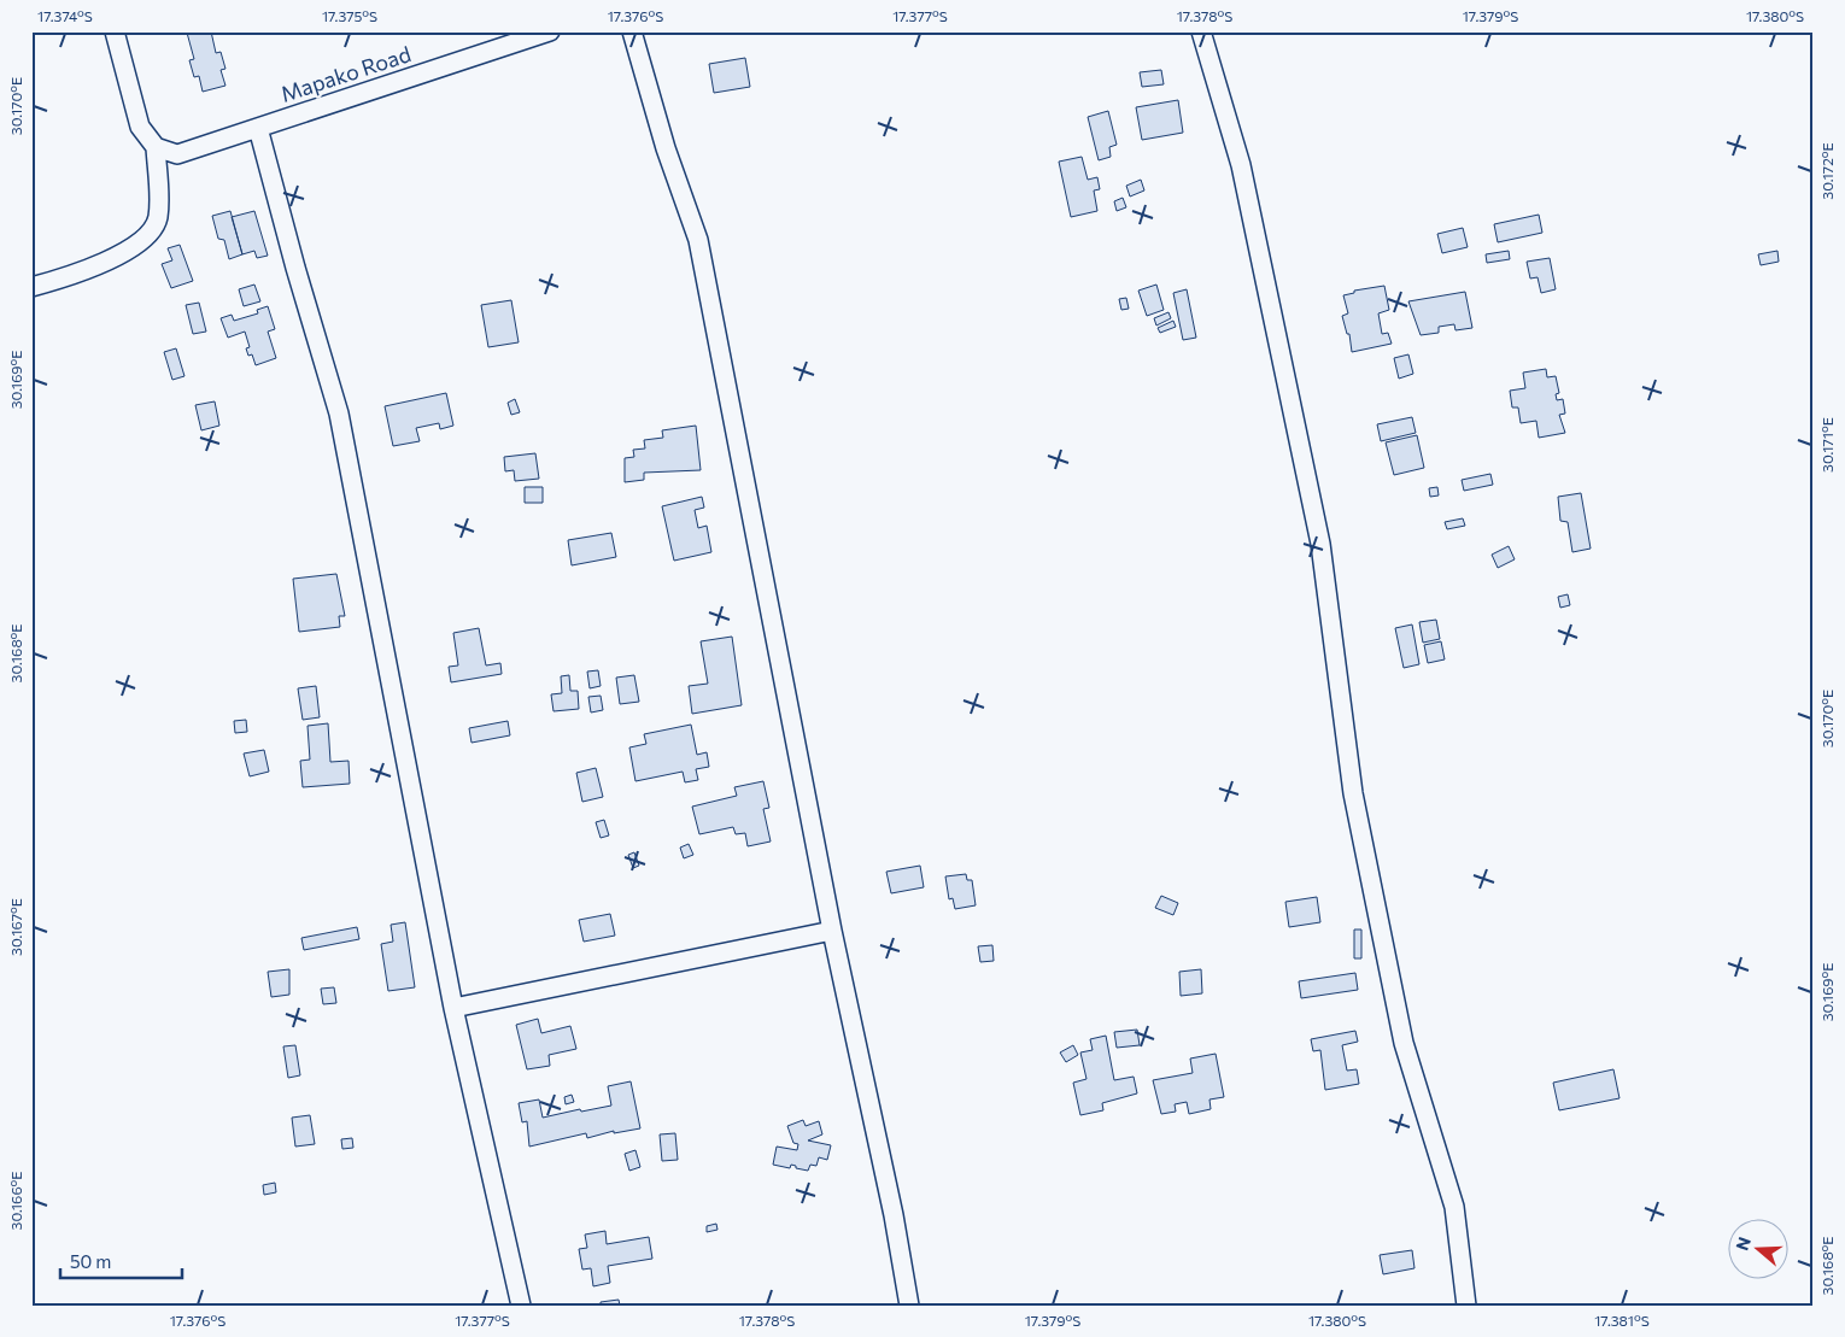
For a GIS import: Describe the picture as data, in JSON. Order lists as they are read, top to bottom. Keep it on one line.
{"streets":{"street":["Mapako Road"]},"scale_bar":"50 m","north":"left","coordinates":["17.374°S","17.375°S","17.376°S","17.377°S","17.378°S","17.379°S","17.380°S","30.170°E","30.172°E","30.169°E","30.171°E","30.168°E","30.167°E","30.166°E","17.381°S"]}
